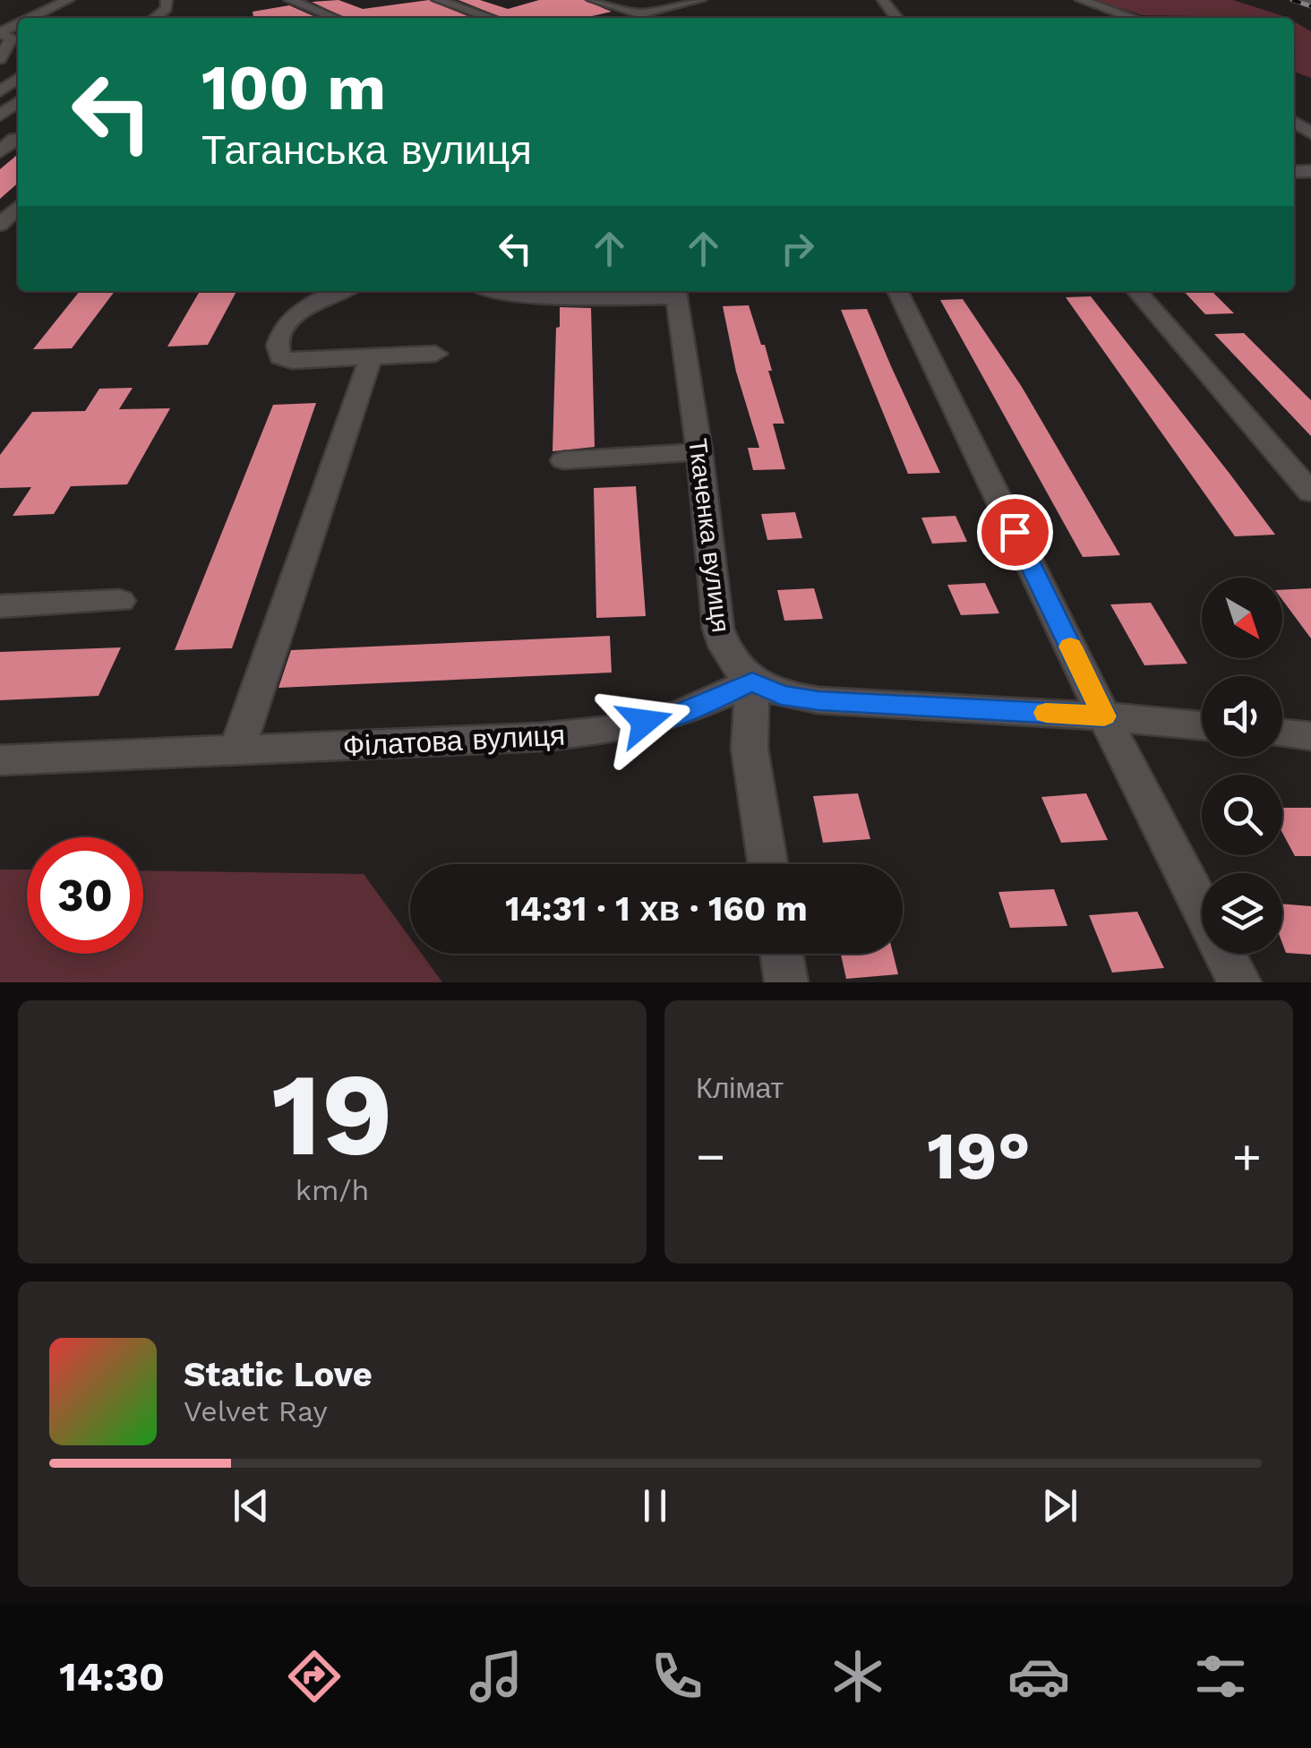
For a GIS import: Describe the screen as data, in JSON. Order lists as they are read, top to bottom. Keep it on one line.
{"streets":{"street":["Ткаченка вулиця","Філатова вулиця"]},"crossings":[["Ткаченка вулиця","Філатова вулиця"]],"north":"bottom right","page":{"turn":["100 m","Таганська вулиця"],"limit":"30","trip":"14:31 · 1 хв · 160 m","tile":[["19","km/h"],"Клімат"],"heat":["−","19°","+"],"song":["Static Love","Velvet Ray"],"tabs":"14:30"}}
